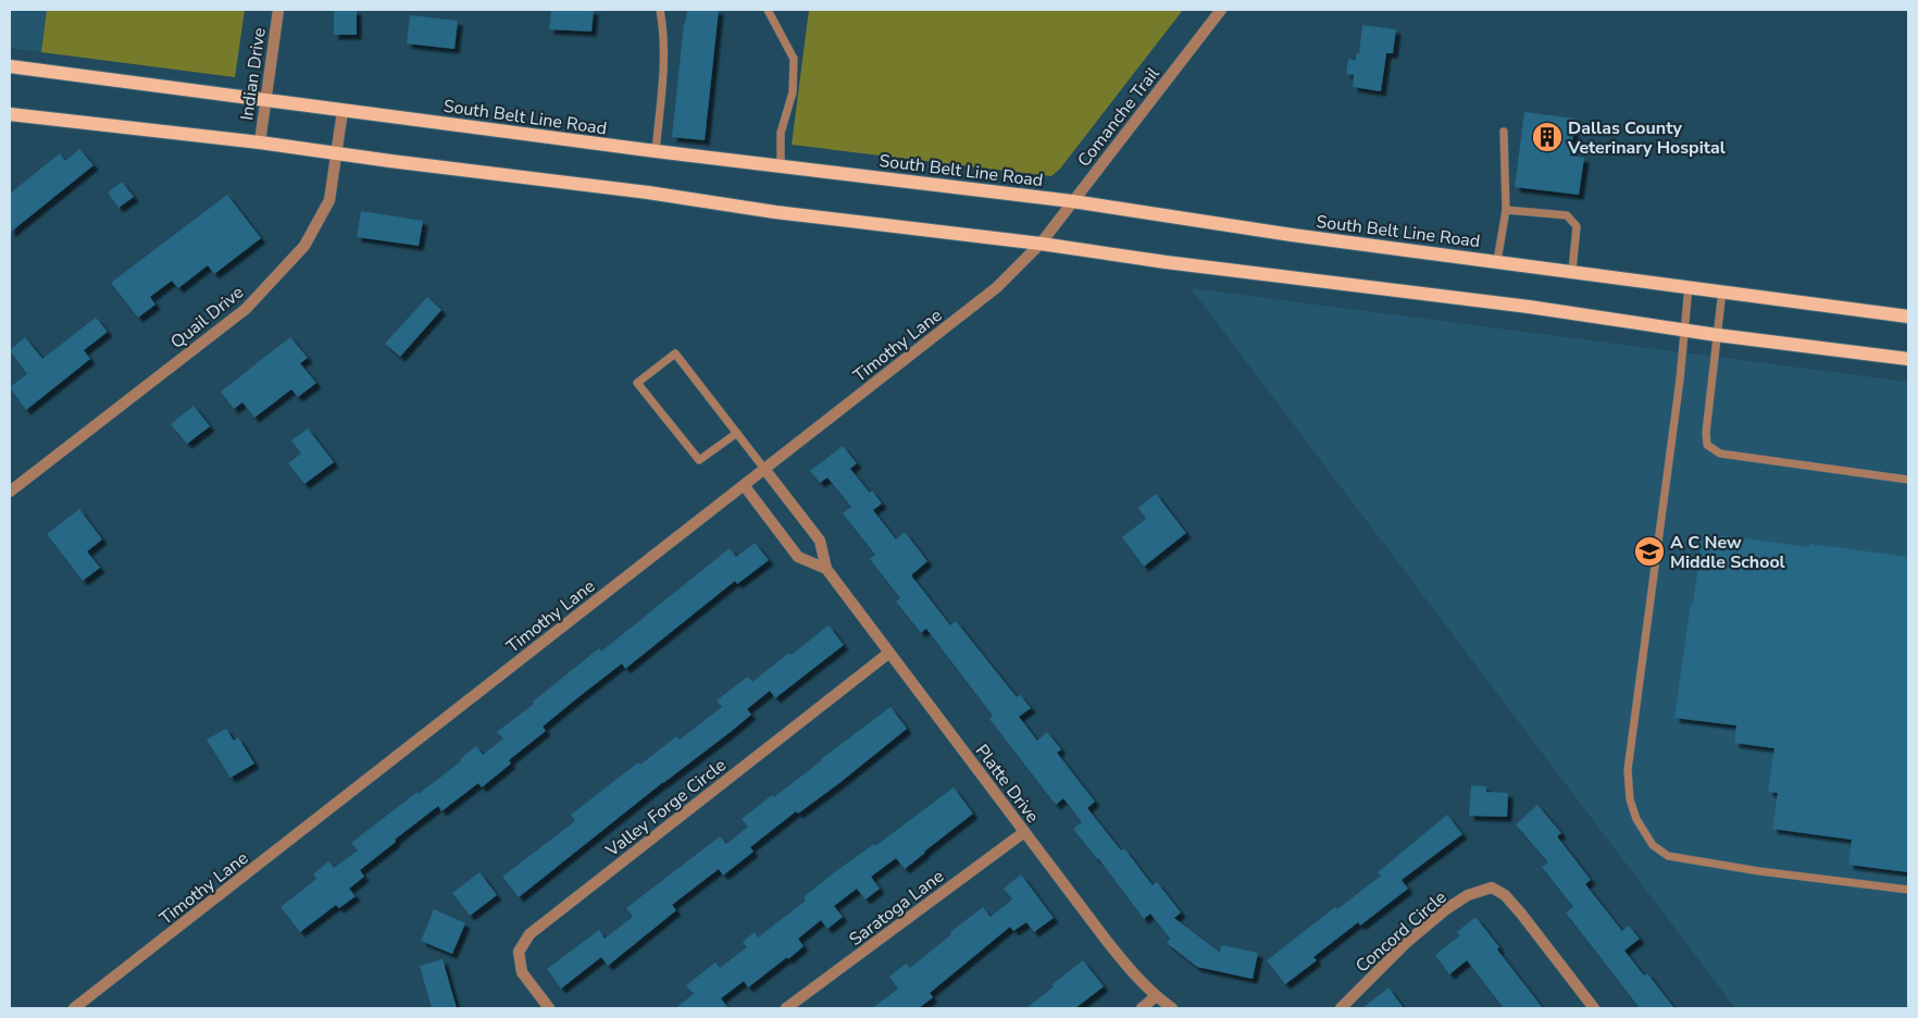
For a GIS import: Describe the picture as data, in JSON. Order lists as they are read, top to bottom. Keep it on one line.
{"streets":{"main road":["South Belt Line Road"],"street":["Indian Drive","Comanche Trail","Quail Drive","Timothy Lane","Platte Drive","Valley Forge Circle","Saratoga Lane","Concord Circle"]},"crossings":[["Indian Drive","South Belt Line Road"],["South Belt Line Road","Comanche Trail"],["South Belt Line Road","Quail Drive"],["Comanche Trail","Timothy Lane"],["Timothy Lane","Platte Drive"],["Platte Drive","Valley Forge Circle"],["Platte Drive","Saratoga Lane"]],"places":{"building":["Dallas County Veterinary Hospital"],"school or university":["A C New Middle School"]}}
